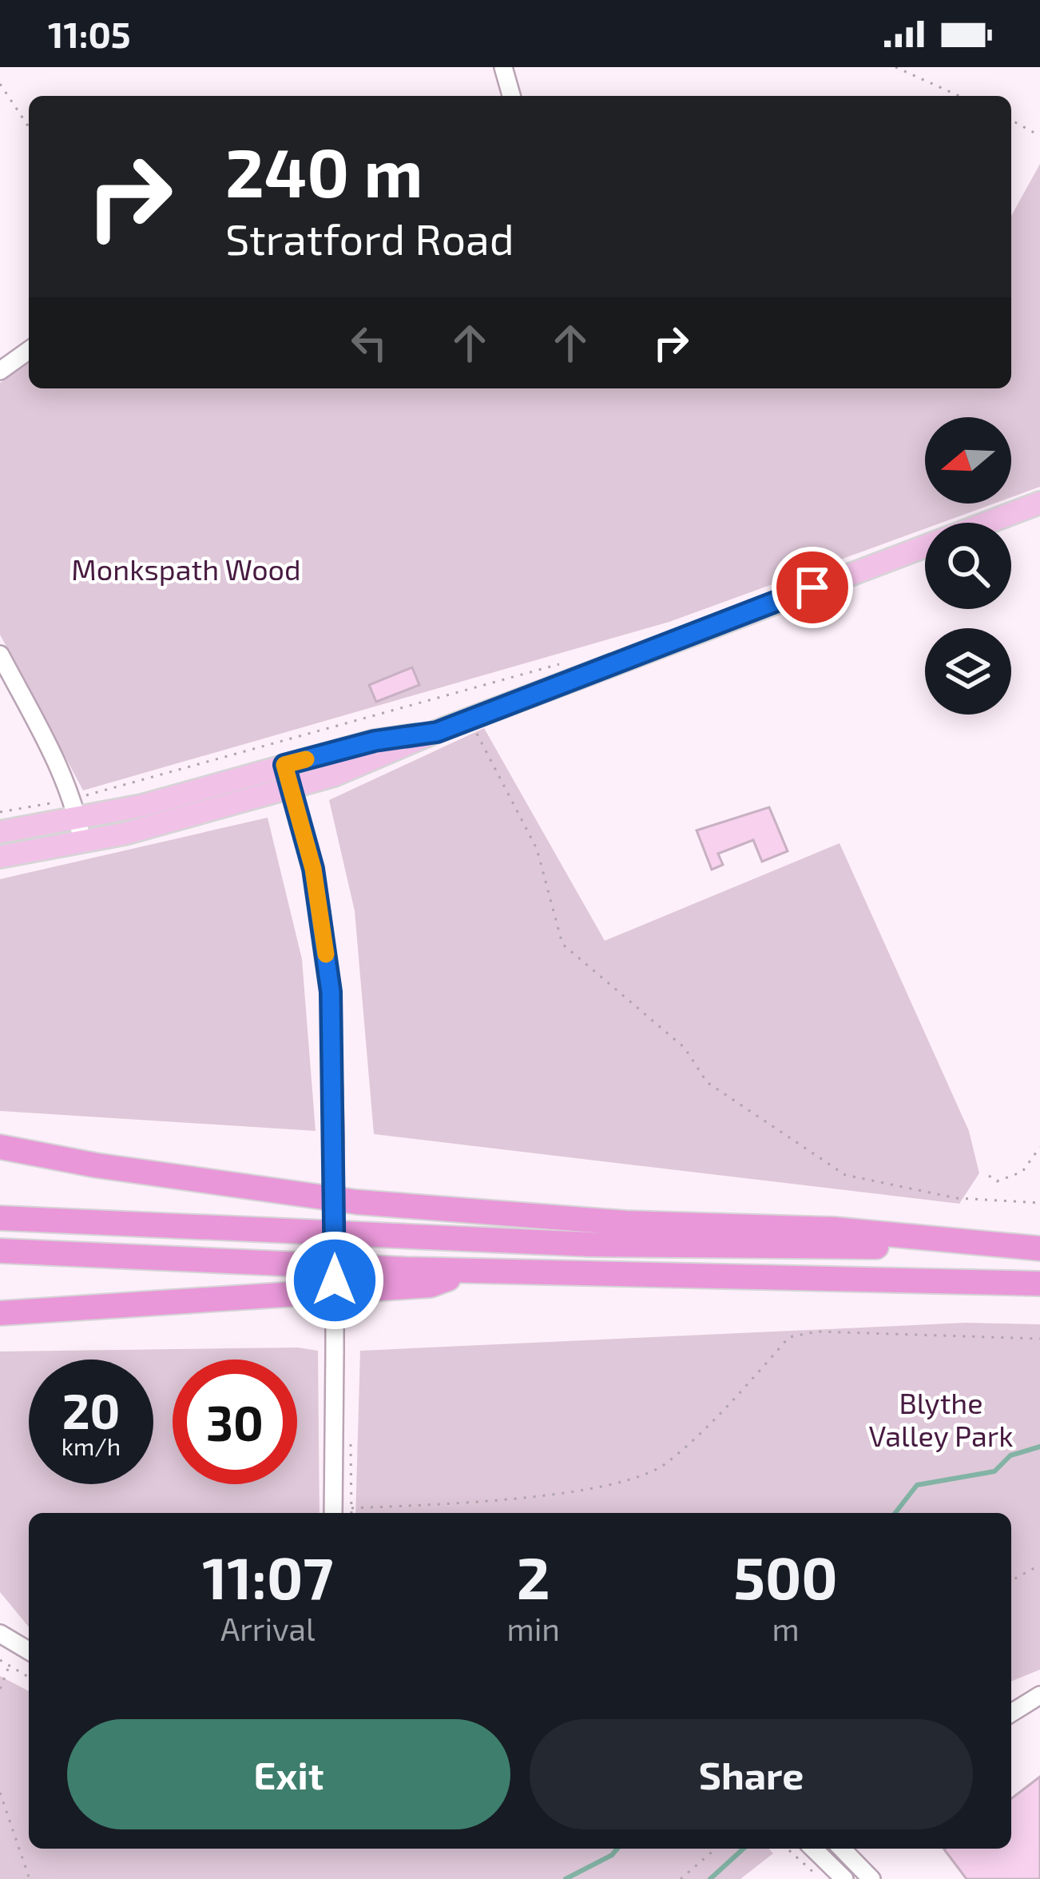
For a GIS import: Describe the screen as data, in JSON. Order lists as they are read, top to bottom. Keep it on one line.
{"parks":["Monkspath Wood","Blythe Valley Park"],"north":"left","page":{"status":"11:05","turn":["240 m","Stratford Road"],"speed":"20 km/h","limit":"30","eta":["11:07","Arrival","2","min","500","m"],"buttons":["Exit","Share"]}}
